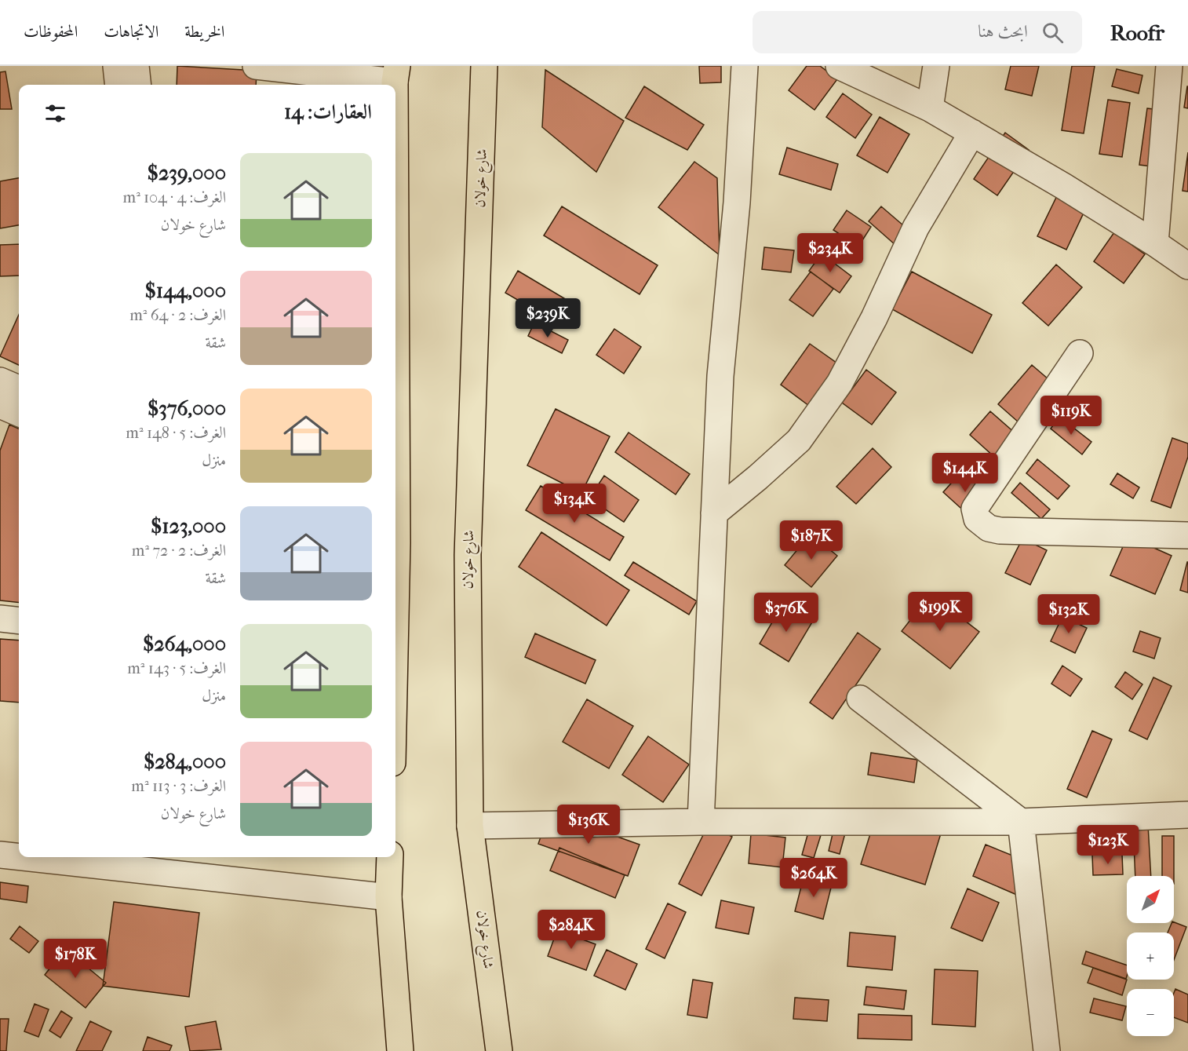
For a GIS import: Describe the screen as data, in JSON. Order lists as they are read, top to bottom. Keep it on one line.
{"streets":{"main road":["شارع خولان"]},"north":"top right","page":{"header":"Roofr","search":"ابحث هنا","nav":["الخريطة","الاتجاهات","المحفوظات"],"heading":"العقارات: 14","list":[{"name":"$239,000","note":"الغرف: 4 · 104 m² · شارع خولان"},{"name":"$144,000","note":"الغرف: 2 · 64 m² · شقة"},{"name":"$376,000","note":"الغرف: 5 · 148 m² · منزل"},{"name":"$123,000","note":"الغرف: 2 · 72 m² · شقة"},{"name":"$264,000","note":"الغرف: 5 · 143 m² · منزل"},{"name":"$284,000","note":"الغرف: 3 · 113 m² · شارع خولان"}],"price":["$234K","$239K","$119K","$144K","$134K","$187K","$199K","$376K","$132K","$136K","$123K","$264K","$284K","$178K"],"map_buttons":["+","−"]}}
